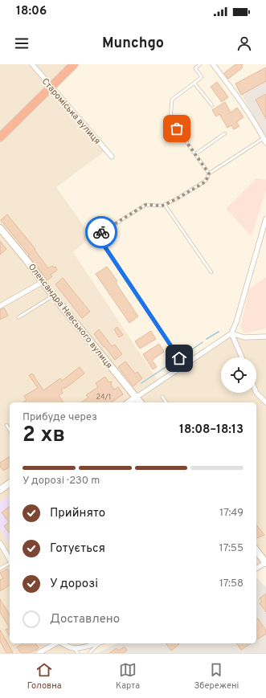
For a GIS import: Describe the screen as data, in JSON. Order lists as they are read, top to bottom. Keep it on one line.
{"streets":{"main road":["Олександра Невського вулиця"],"street":["Староміська вулиця"]},"house_numbers":["24/1"],"page":{"status":"18:06","header":"Munchgo","heading":["2 хв","Прибуде через","18:08–18:13"],"bar":"У дорозі · 230 m","list":[["Прийнято","17:49"],["Готується","17:55"],["У дорозі","17:58"],"Доставлено"],"tabs":["Головна","Карта","Збережені"]}}
